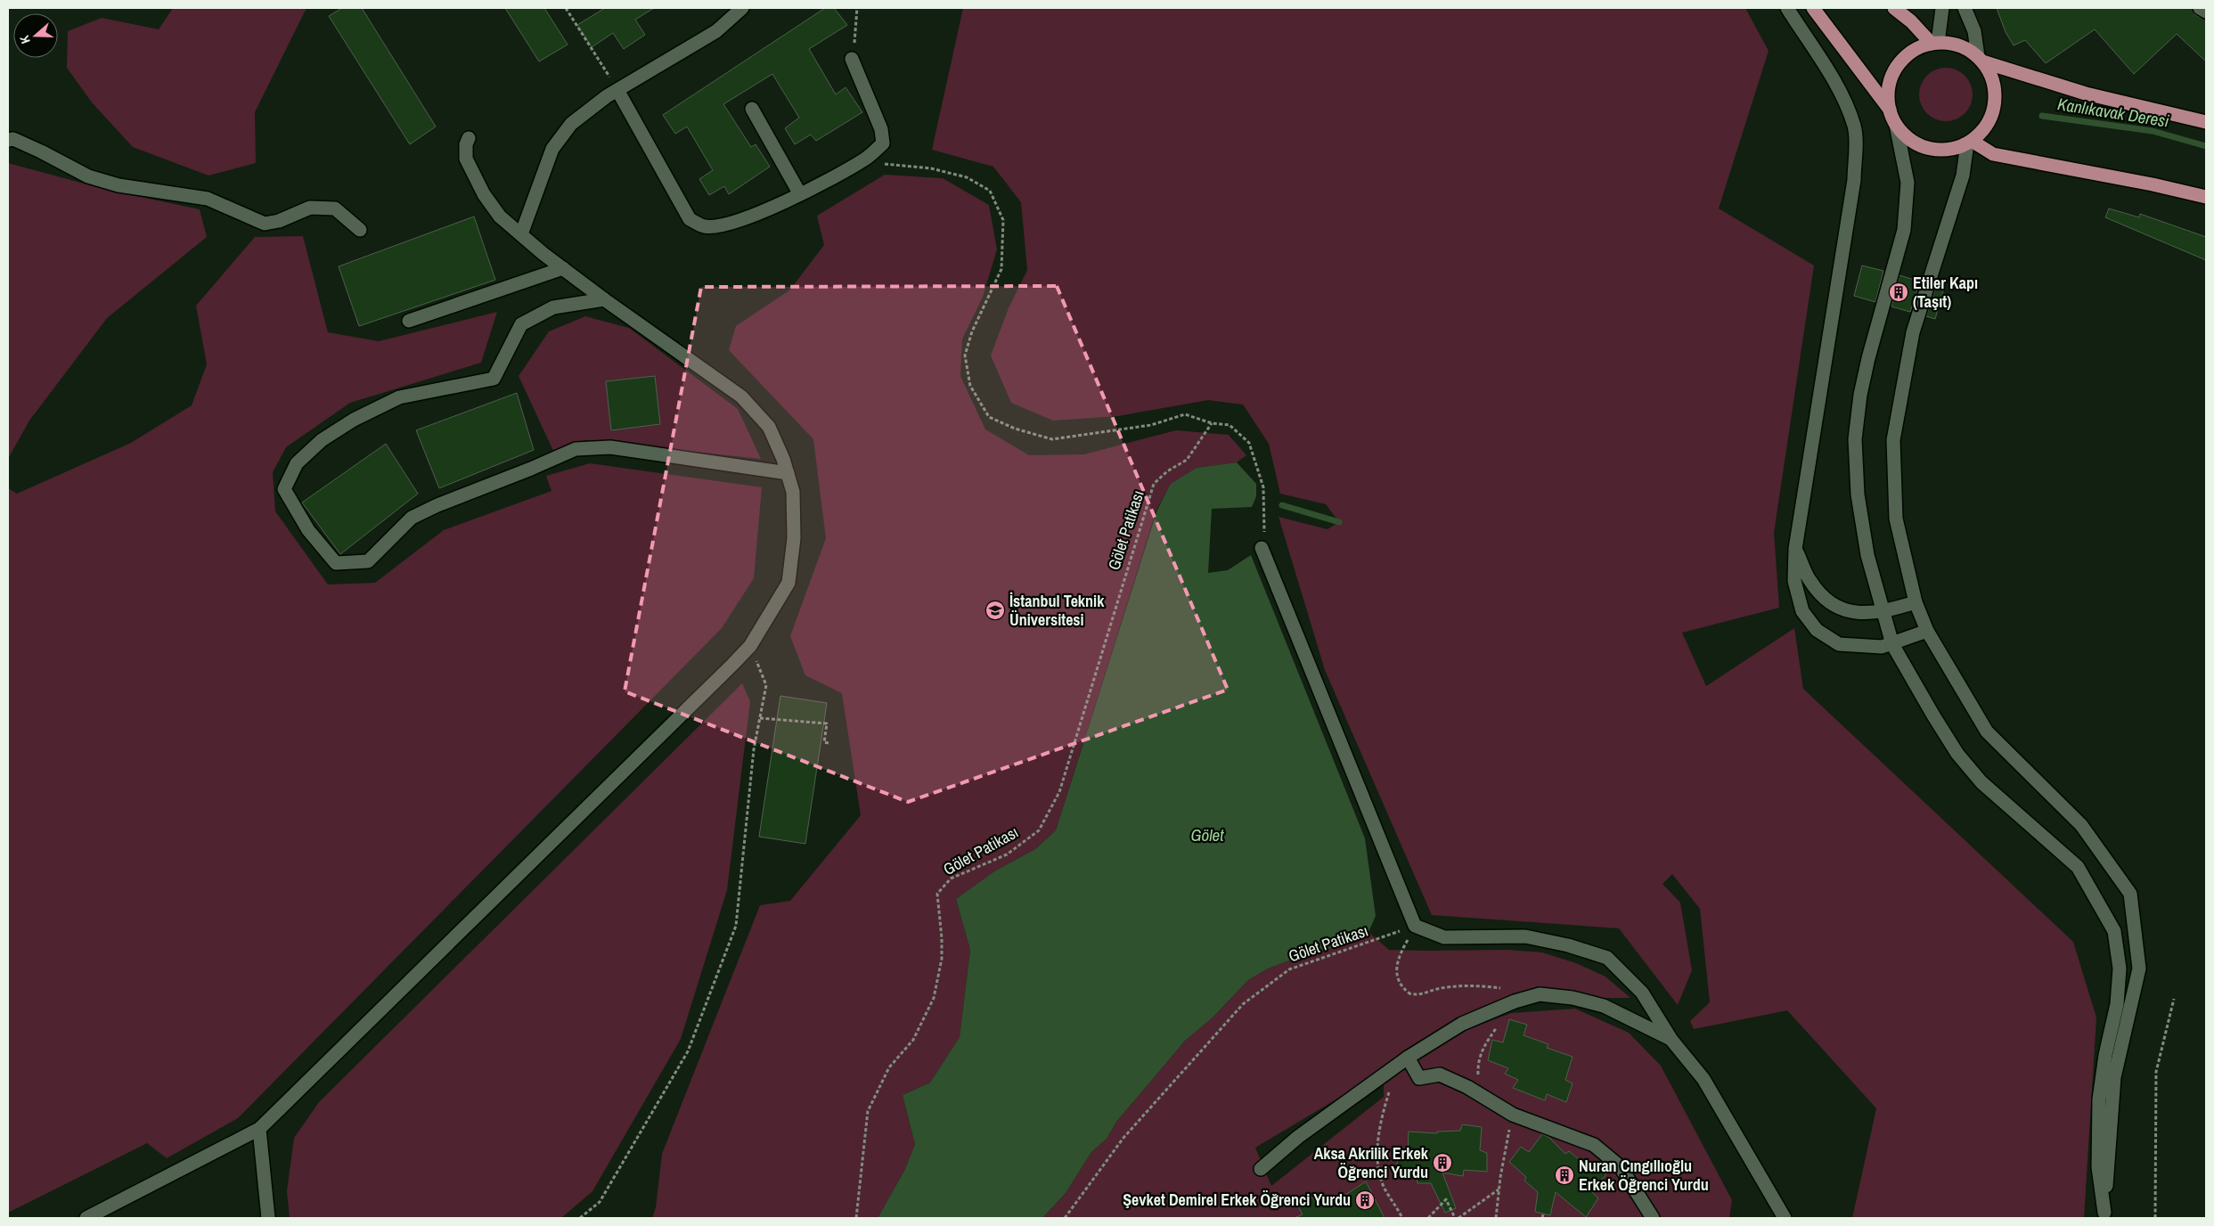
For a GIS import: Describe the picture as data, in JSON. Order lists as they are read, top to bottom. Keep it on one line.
{"streets":{"path":["Gölet Patikası"]},"water":["Kanlıkavak Deresi","Gölet"],"places":{"building":["Etiler Kapı (Taşıt)","Aksa Akrilik Erkek Öğrenci Yurdu","Nuran Cıngıllıoğlu Erkek Öğrenci Yurdu","Şevket Demirel Erkek Öğrenci Yurdu"],"school or university":["İstanbul Teknik Üniversitesi"]},"north":"left"}
